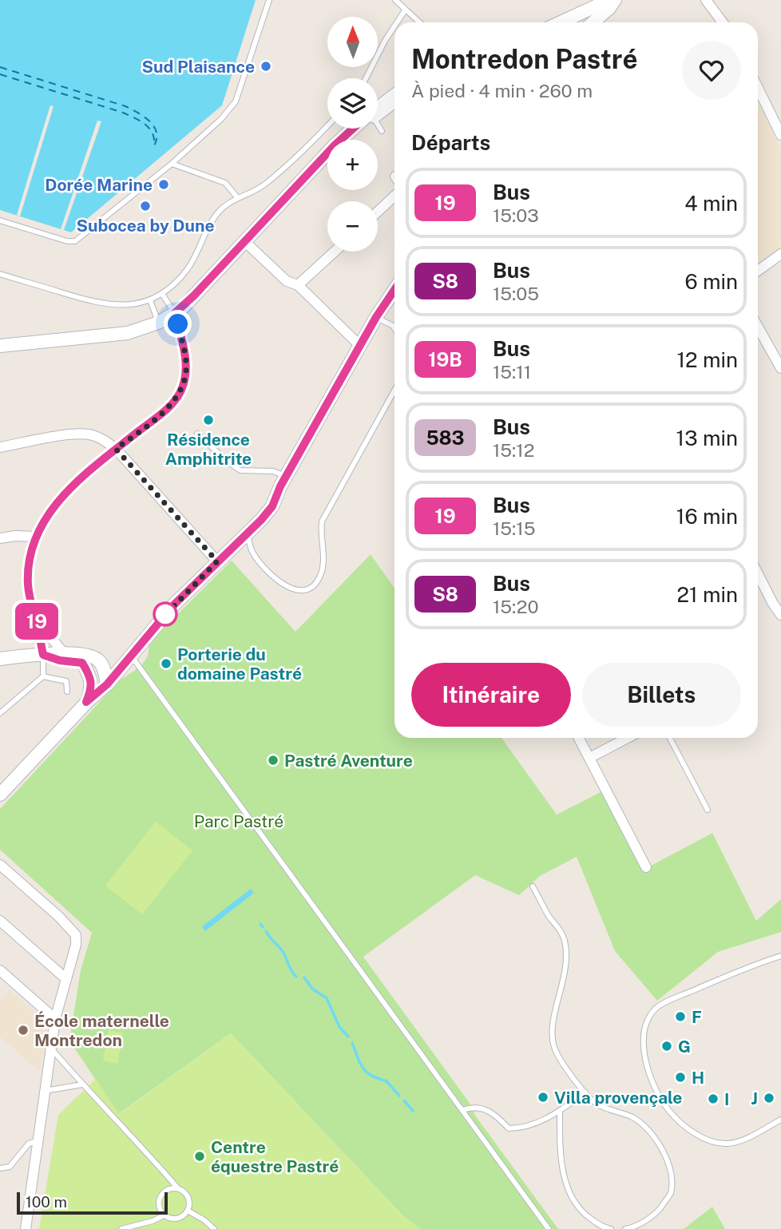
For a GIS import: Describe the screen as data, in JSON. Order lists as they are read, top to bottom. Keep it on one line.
{"parks":["Parc Pastré"],"places":["Sud Plaisance","Dorée Marine","Subocea by Dune","Résidence Amphitrite","Porterie du domaine Pastré","Pastré Aventure","F","École maternelle Montredon","G","H","Villa provençale","J","I","Centre équestre Pastré"],"lines":["bus line 19"],"scale_bar":"100 m","north":"top","page":{"on_map":"19","map_buttons":["+","−"],"heading":[["Montredon Pastré","À pied · 4 min · 260 m"],"Départs"],"list":[{"mark":"19","name":"Bus","note":"15:03","value":"4 min"},{"mark":"S8","name":"Bus","note":"15:05","value":"6 min"},{"mark":"19B","name":"Bus","note":"15:11","value":"12 min"},{"mark":"583","name":"Bus","note":"15:12","value":"13 min"},{"mark":"19","name":"Bus","note":"15:15","value":"16 min"},{"mark":"S8","name":"Bus","note":"15:20","value":"21 min"}],"buttons":["Itinéraire","Billets"],"scale":"100 m"}}
